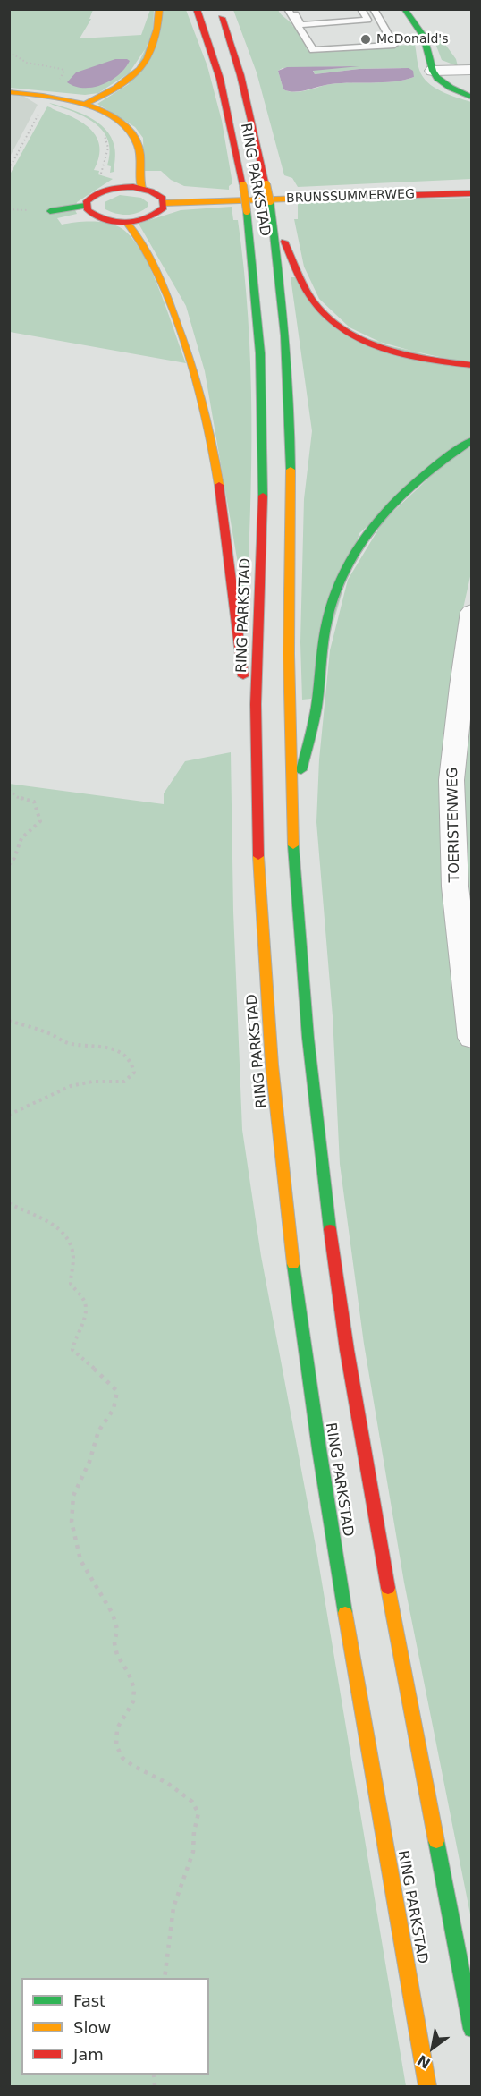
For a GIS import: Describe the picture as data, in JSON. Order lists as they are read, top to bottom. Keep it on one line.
{"streets":{"main road":["RING PARKSTAD","BRUNSSUMMERWEG"],"street":["TOERISTENWEG"]},"places":["McDonald's"],"legend":["Fast","Slow","Jam"],"north":"bottom left"}
